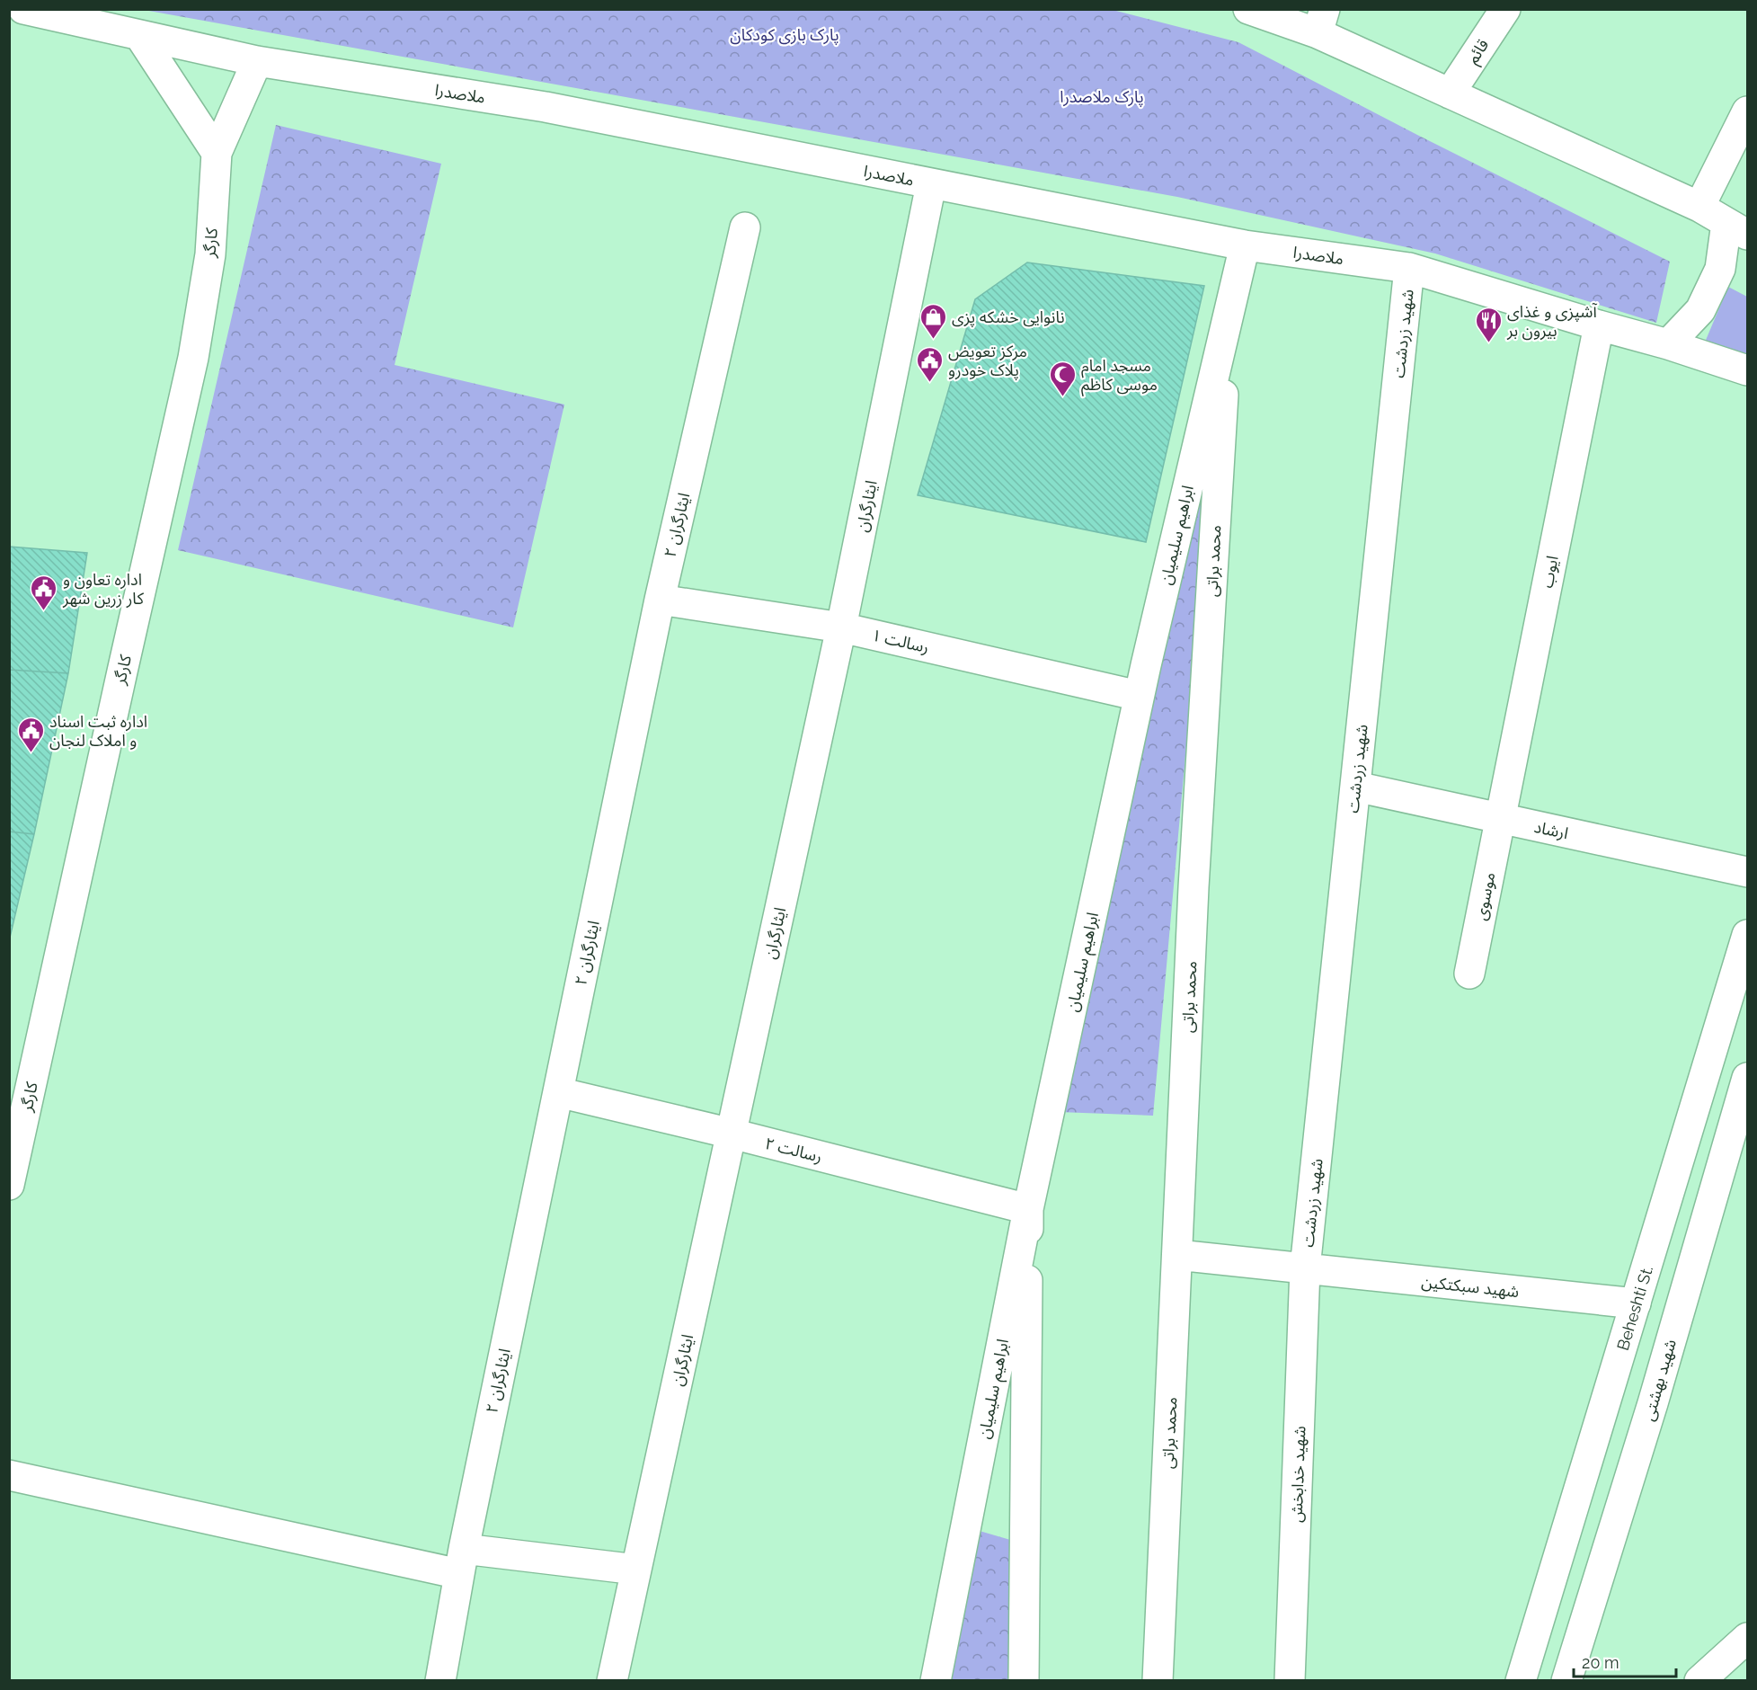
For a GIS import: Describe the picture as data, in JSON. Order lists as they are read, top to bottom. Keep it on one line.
{"streets":{"street":["قائم","ملاصدرا","کارگر","شهید زردشت","ایثارگران","ایثارگران ۲","ابراهیم سلیمیان","محمد براتی","ایوب","رسالت ۱","ارشاد","موسوی","رسالت ۲","شهید سبکتکین","Beheshti St.","شهید بهشتی","شهید خدابخش"]},"crossings":[["ملاصدرا","کارگر"],["ملاصدرا","شهید زردشت"],["ملاصدرا","ایثارگران"],["ملاصدرا","ابراهیم سلیمیان"],["ملاصدرا","ایوب"],["شهید زردشت","ارشاد"],["شهید زردشت","شهید سبکتکین"],["شهید زردشت","شهید خدابخش"],["ایثارگران","رسالت ۱"],["ایثارگران","رسالت ۲"],["ایثارگران ۲","رسالت ۱"],["ایثارگران ۲","رسالت ۲"],["ابراهیم سلیمیان","محمد براتی"],["ابراهیم سلیمیان","رسالت ۱"],["ابراهیم سلیمیان","رسالت ۲"],["محمد براتی","شهید سبکتکین"],["ایوب","ارشاد"],["ایوب","موسوی"],["ارشاد","موسوی"],["شهید سبکتکین","Beheshti St."],["شهید سبکتکین","شهید خدابخش"]],"parks":["پارک بازی کودکان","پارک ملاصدرا"],"places":{"shop":["نانوایی خشکه پزی"],"restaurant":["آشپزی و غذای بیرون بر"],"public building":["مرکز تعویض پلاک خودرو","اداره تعاون و کار زرین شهر","اداره ثبت اسناد و املاک لنجان"],"mosque":["مسجد امام موسی کاظم"]},"scale_bar":"20 m"}
